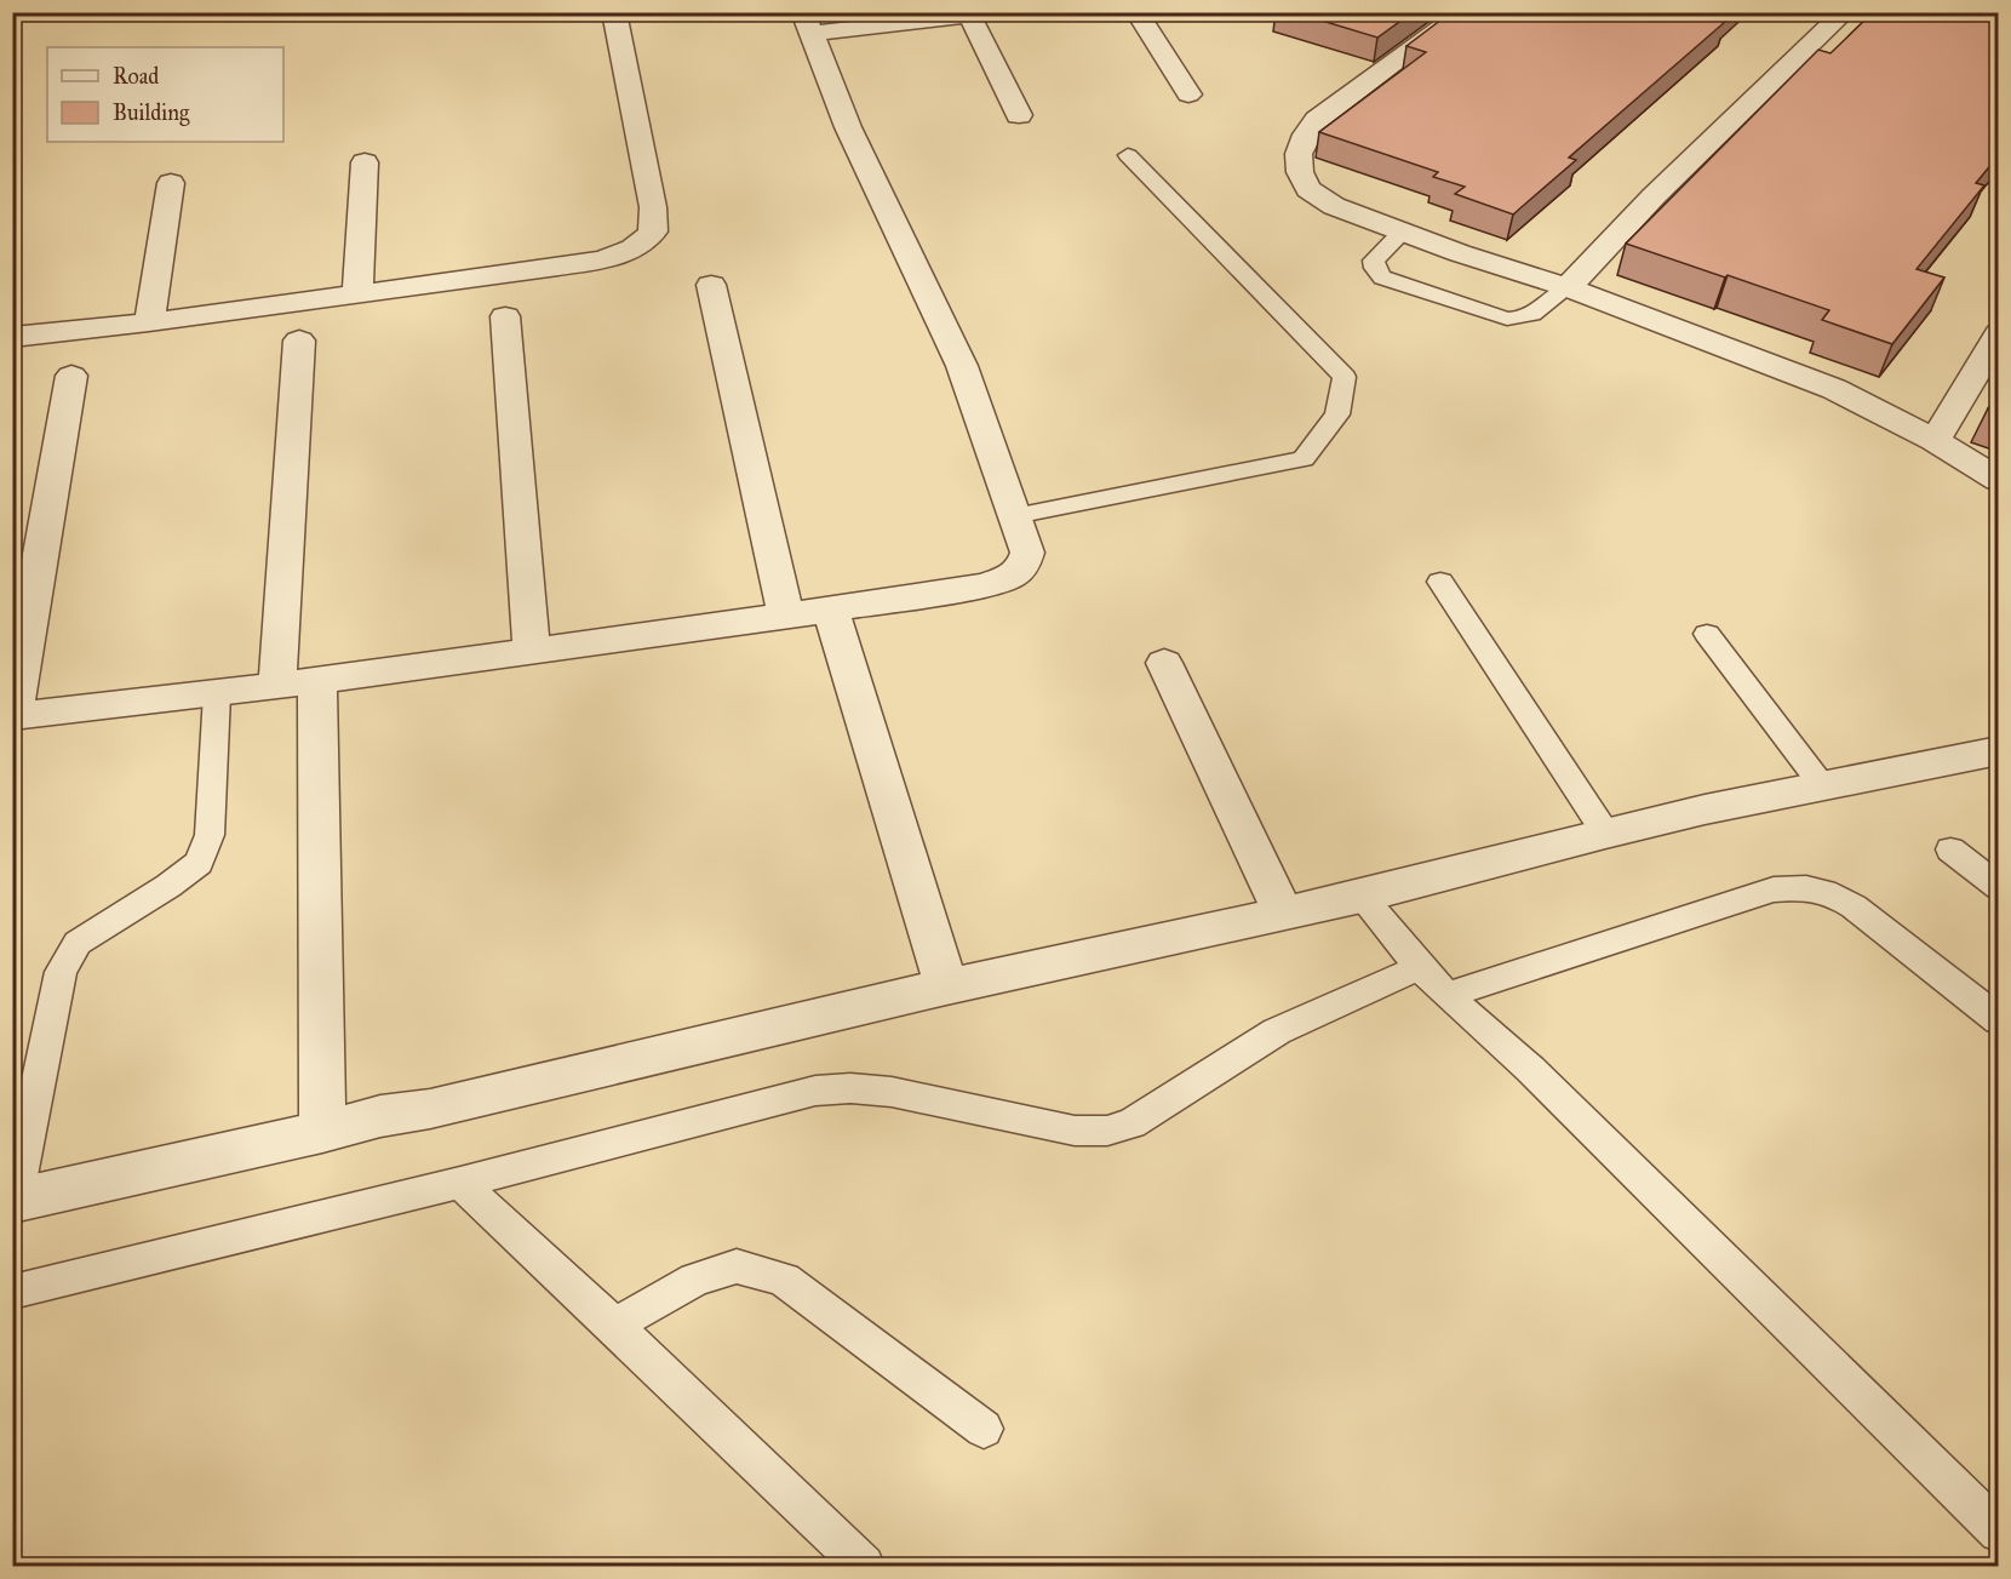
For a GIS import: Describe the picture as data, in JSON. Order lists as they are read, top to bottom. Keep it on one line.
{"legend":["Road","Building"]}
